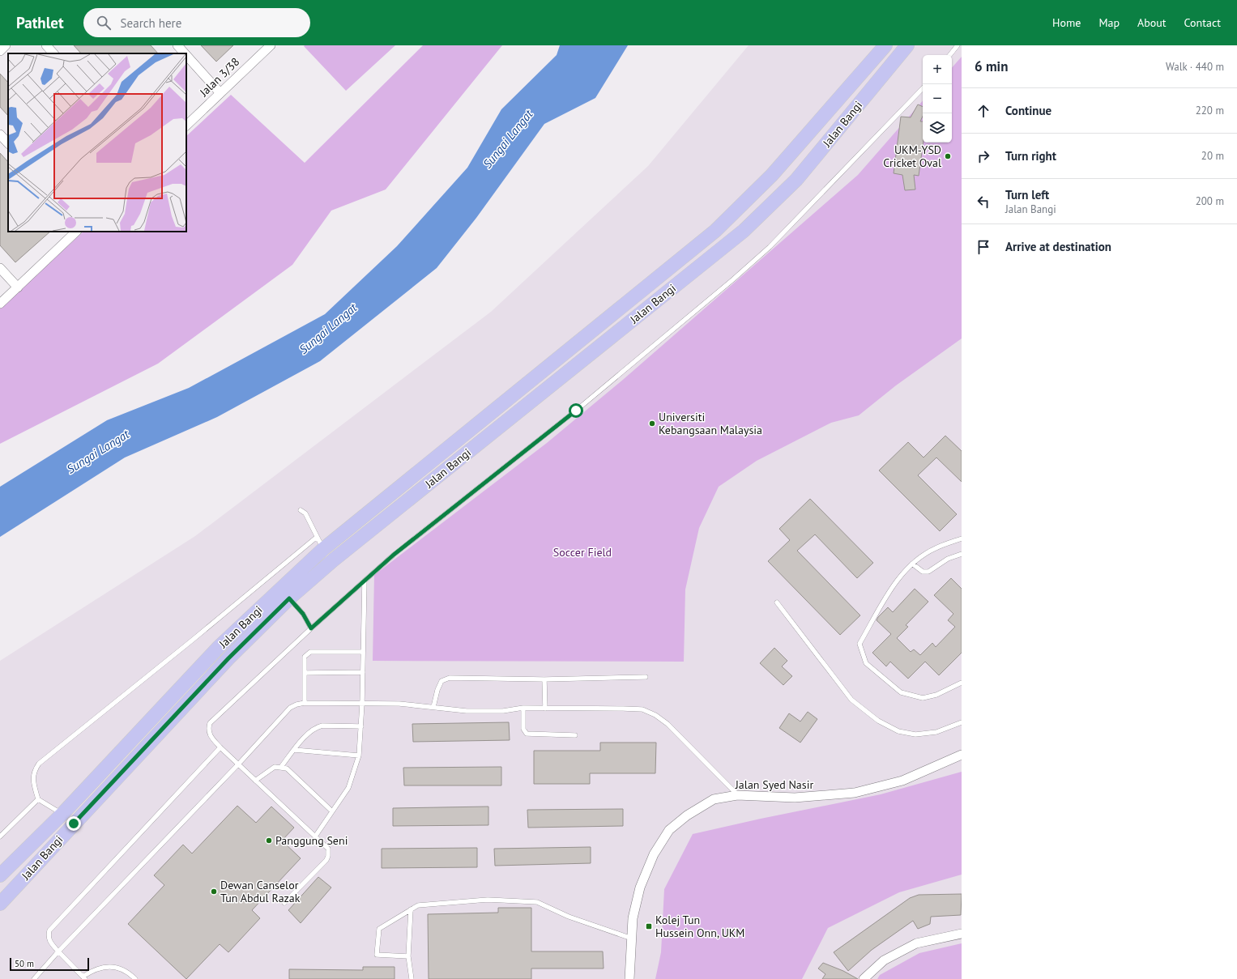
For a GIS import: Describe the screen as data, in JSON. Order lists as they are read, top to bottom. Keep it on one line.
{"streets":{"main road":["Jalan Bangi"],"street":["Jalan 3/38","Jalan Syed Nasir"]},"water":["Sungai Langat"],"parks":["Soccer Field"],"places":{"other":["UKM-YSD Cricket Oval","Universiti Kebangsaan Malaysia","Panggung Seni","Dewan Canselor Tun Abdul Razak"],"transit":["Kolej Tun Hussein Onn, UKM"]},"scale_bar":"50 m","page":{"header":"Pathlet","search":"Search here","nav":["Home","Map","About","Contact"],"heading":["6 min","Walk · 440 m"],"map_buttons":["+","−"],"list":[["Continue","220 m"],["Turn right","20 m"],["Turn left","Jalan Bangi","200 m"],"Arrive at destination"],"scale":"50 m"}}
